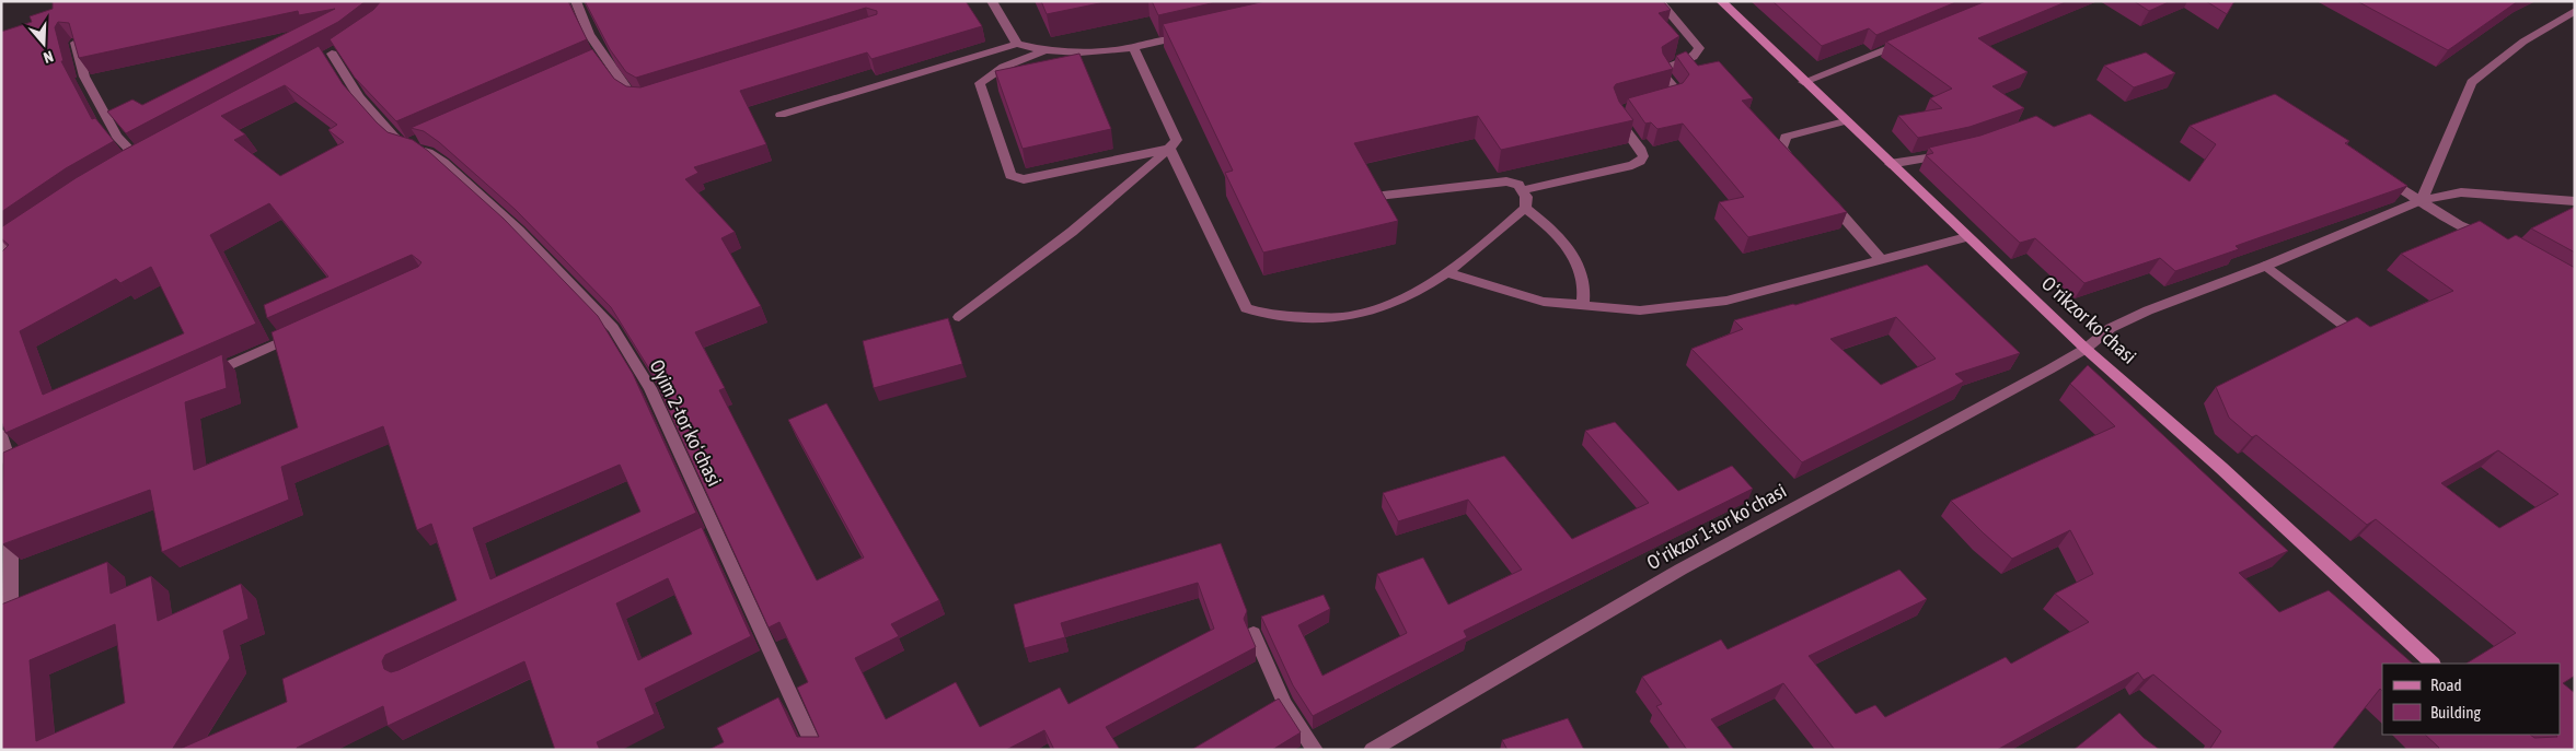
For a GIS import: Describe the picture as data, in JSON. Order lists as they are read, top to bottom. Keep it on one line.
{"streets":{"main road":["Oʻrikzor koʻchasi"],"street":["Oyim 2-tor koʻchasi","Oʻrikzor 1-tor koʻchasi"]},"crossings":[["Oʻrikzor koʻchasi","Oʻrikzor 1-tor koʻchasi"]],"legend":["Road","Building"],"north":"bottom"}
